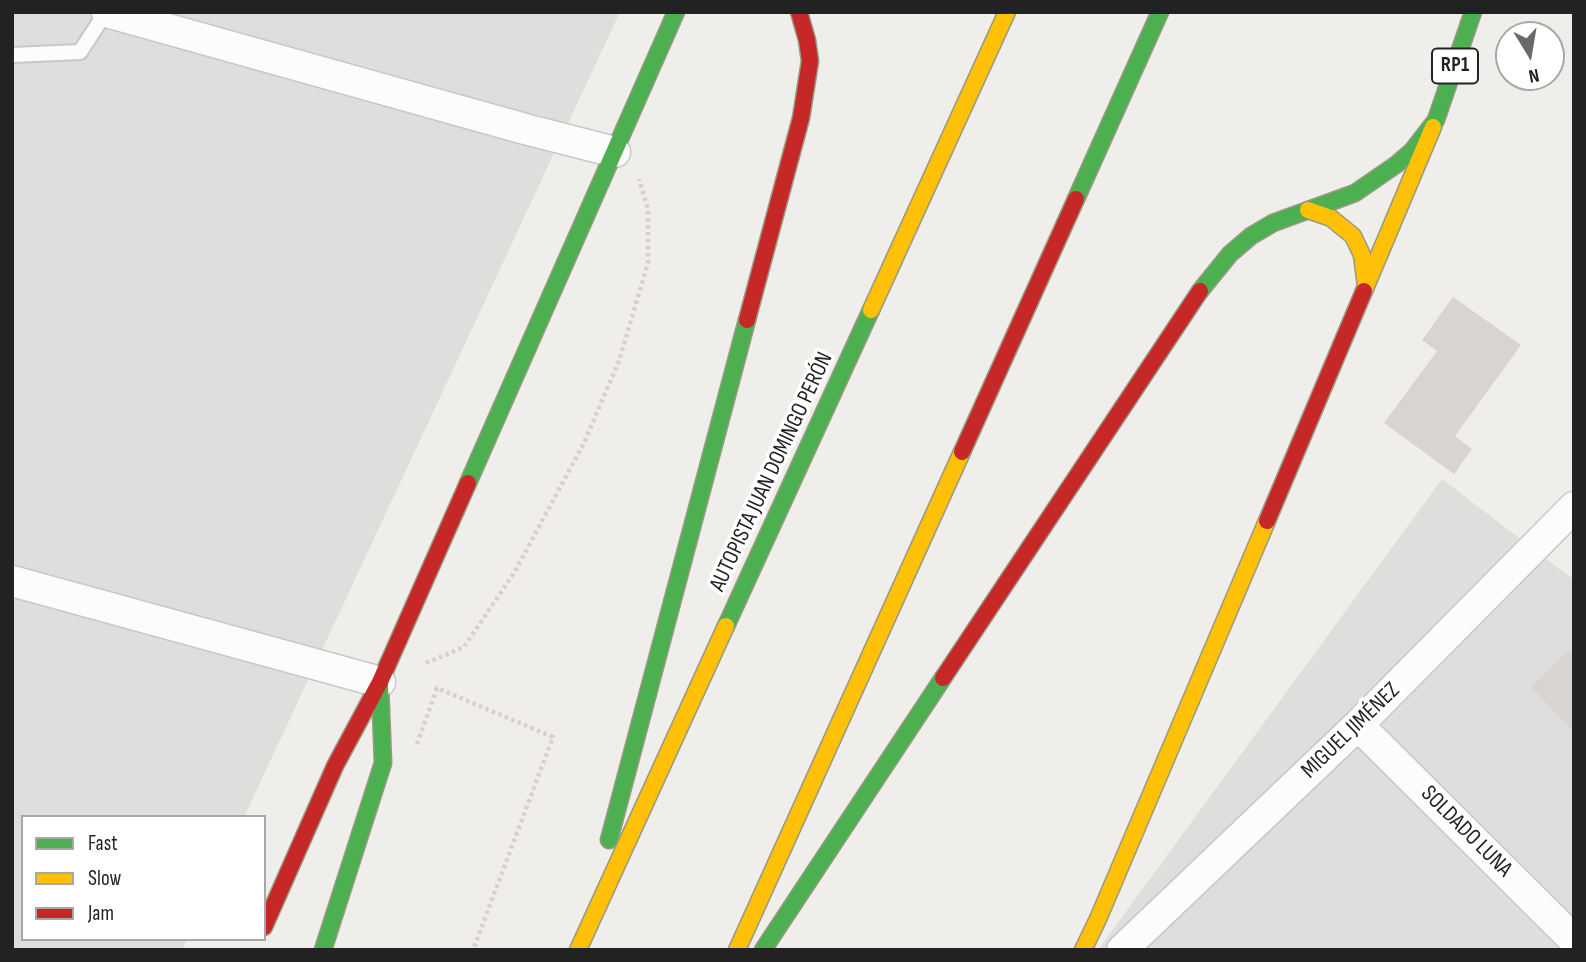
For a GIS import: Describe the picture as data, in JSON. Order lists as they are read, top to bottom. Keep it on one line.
{"streets":{"main road":["RP1","AUTOPISTA JUAN DOMINGO PERÓN"],"street":["MIGUEL JIMÉNEZ","SOLDADO LUNA"]},"crossings":[["MIGUEL JIMÉNEZ","SOLDADO LUNA"]],"legend":["Fast","Slow","Jam"],"north":"bottom"}
